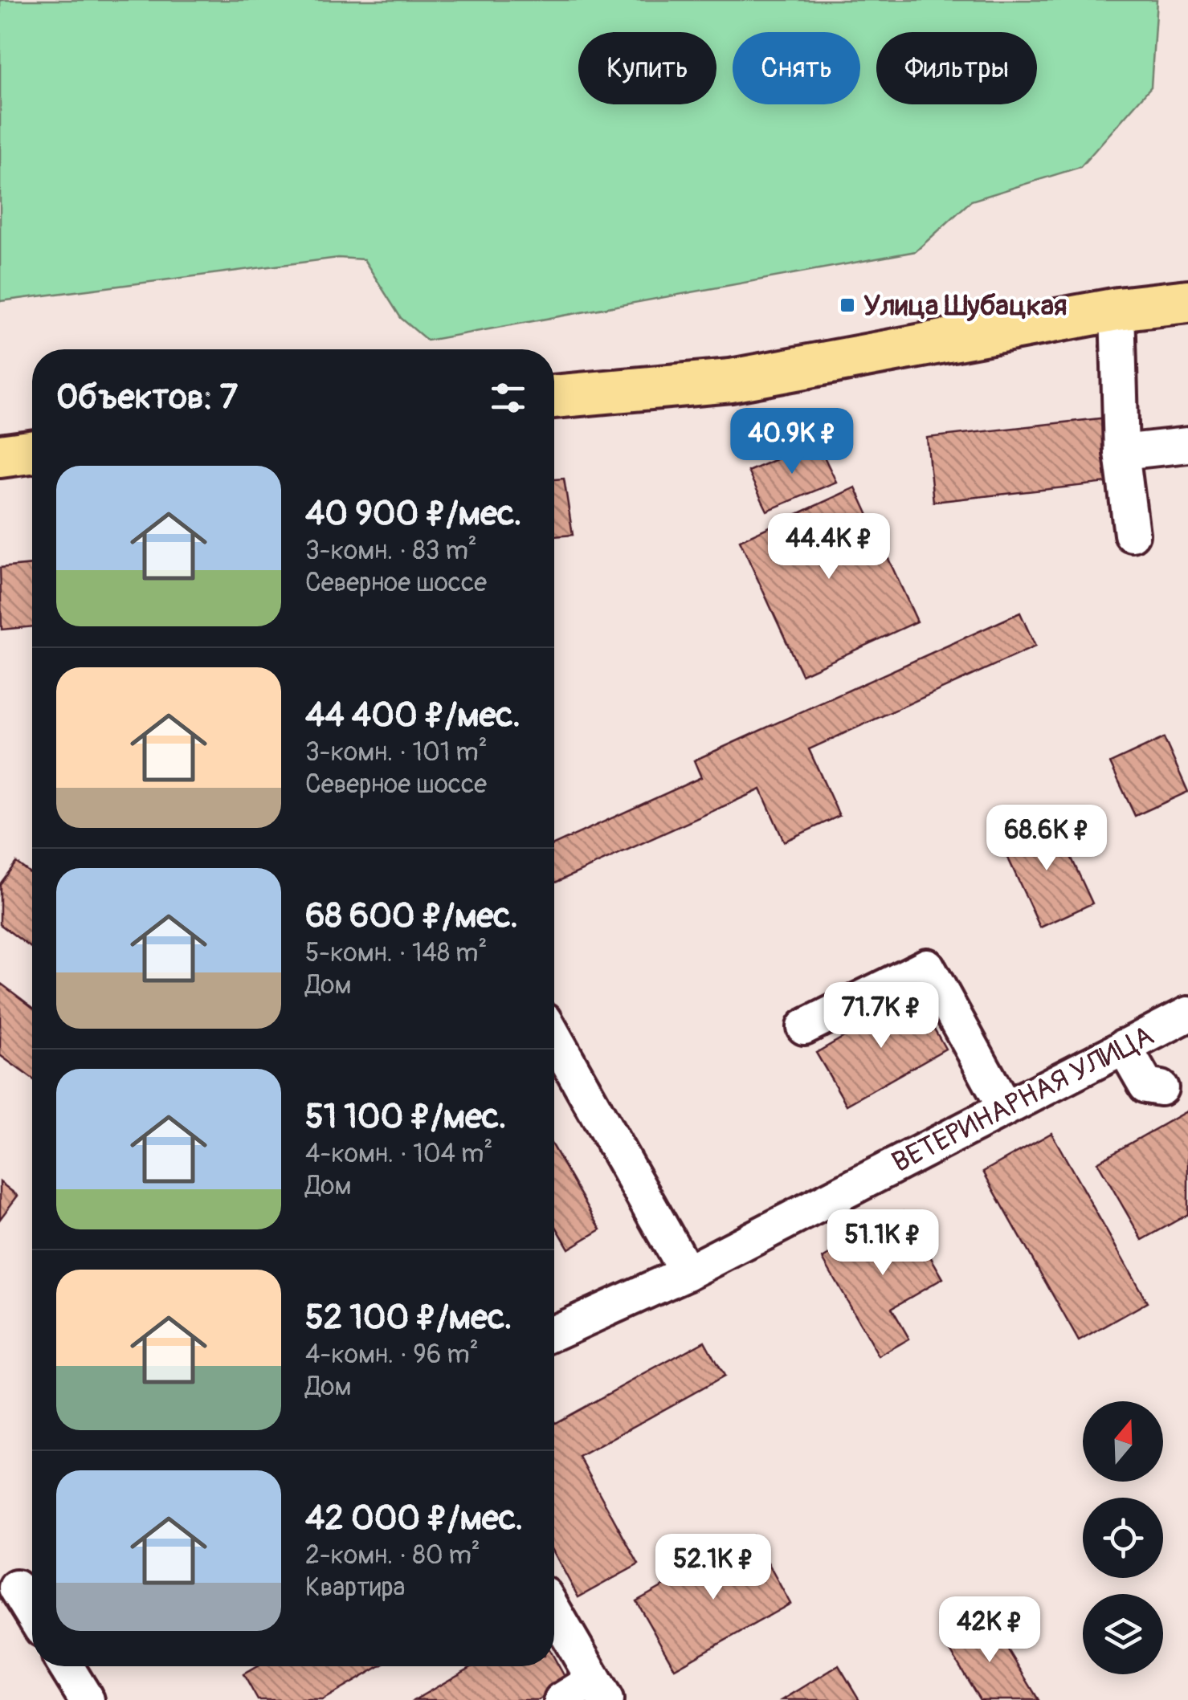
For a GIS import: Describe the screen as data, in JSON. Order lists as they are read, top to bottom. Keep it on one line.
{"streets":{"street":["ВЕТЕРИНАРНАЯ УЛИЦА"]},"places":{"transit":["Улица Шубацкая"]},"north":"top","page":{"chip":["Купить","Снять","Фильтры"],"heading":"Объектов: 7","price":["40.9K ₽","44.4K ₽","68.6K ₽","71.7K ₽","51.1K ₽","52.1K ₽","42K ₽"],"list":[{"name":"40 900 ₽/мес.","note":"3-комн. · 83 m² · Северное шоссе"},{"name":"44 400 ₽/мес.","note":"3-комн. · 101 m² · Северное шоссе"},{"name":"68 600 ₽/мес.","note":"5-комн. · 148 m² · Дом"},{"name":"51 100 ₽/мес.","note":"4-комн. · 104 m² · Дом"},{"name":"52 100 ₽/мес.","note":"4-комн. · 96 m² · Дом"},{"name":"42 000 ₽/мес.","note":"2-комн. · 80 m² · Квартира"}]}}
